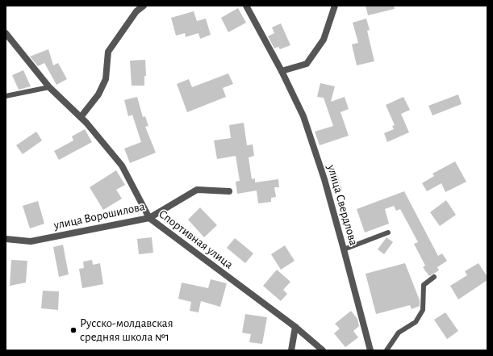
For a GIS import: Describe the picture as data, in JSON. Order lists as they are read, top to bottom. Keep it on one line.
{"streets":{"street":["улица Свердлова","улица Ворошилова","Спортивная улица"]},"crossings":[["улица Ворошилова","Спортивная улица"]],"places":["Русско-молдавская средняя школа №1"]}
